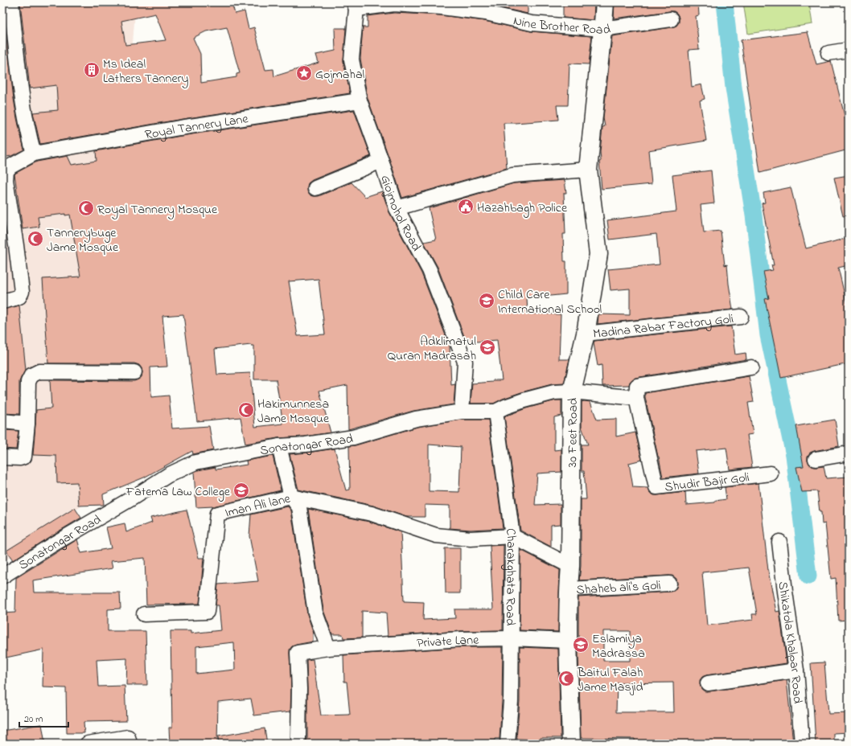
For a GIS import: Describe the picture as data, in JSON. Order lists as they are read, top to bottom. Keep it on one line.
{"streets":{"street":["Nine Brother Road","Royal Tannery Lane","Giojmohol Road","Madina Rabar Factory Goli","30 Feet Road","Sonatongar Road","Shudir Bajir Goli","Iman Ali lane","Charakghata Road","Shaheb ali's Goli","Private Lane","Shikatola Khalpar Road"]},"crossings":[["Nine Brother Road","Giojmohol Road"],["Nine Brother Road","30 Feet Road"],["Royal Tannery Lane","Giojmohol Road"],["Giojmohol Road","Sonatongar Road"],["Madina Rabar Factory Goli","30 Feet Road"],["30 Feet Road","Sonatongar Road"],["30 Feet Road","Shaheb ali's Goli"],["30 Feet Road","Private Lane"],["Sonatongar Road","Shudir Bajir Goli"],["Sonatongar Road","Charakghata Road"],["Iman Ali lane","Charakghata Road"],["Charakghata Road","Private Lane"]],"places":{"building":["Ms Ideal Lathers Tannery"],"place":["Gojmahal"],"public building":["Hazahbagh Police"],"mosque":["Royal Tannery Mosque","Tannerybuge Jame Mosque","Hakimunnesa Jame Mosque","Baitul Falah Jame Masjid"],"school or university":["Child Care International School","Adklimatul Quran Madrasah","Fatema Law College","Eslamiya Madrassa"]},"scale_bar":"20 m"}
